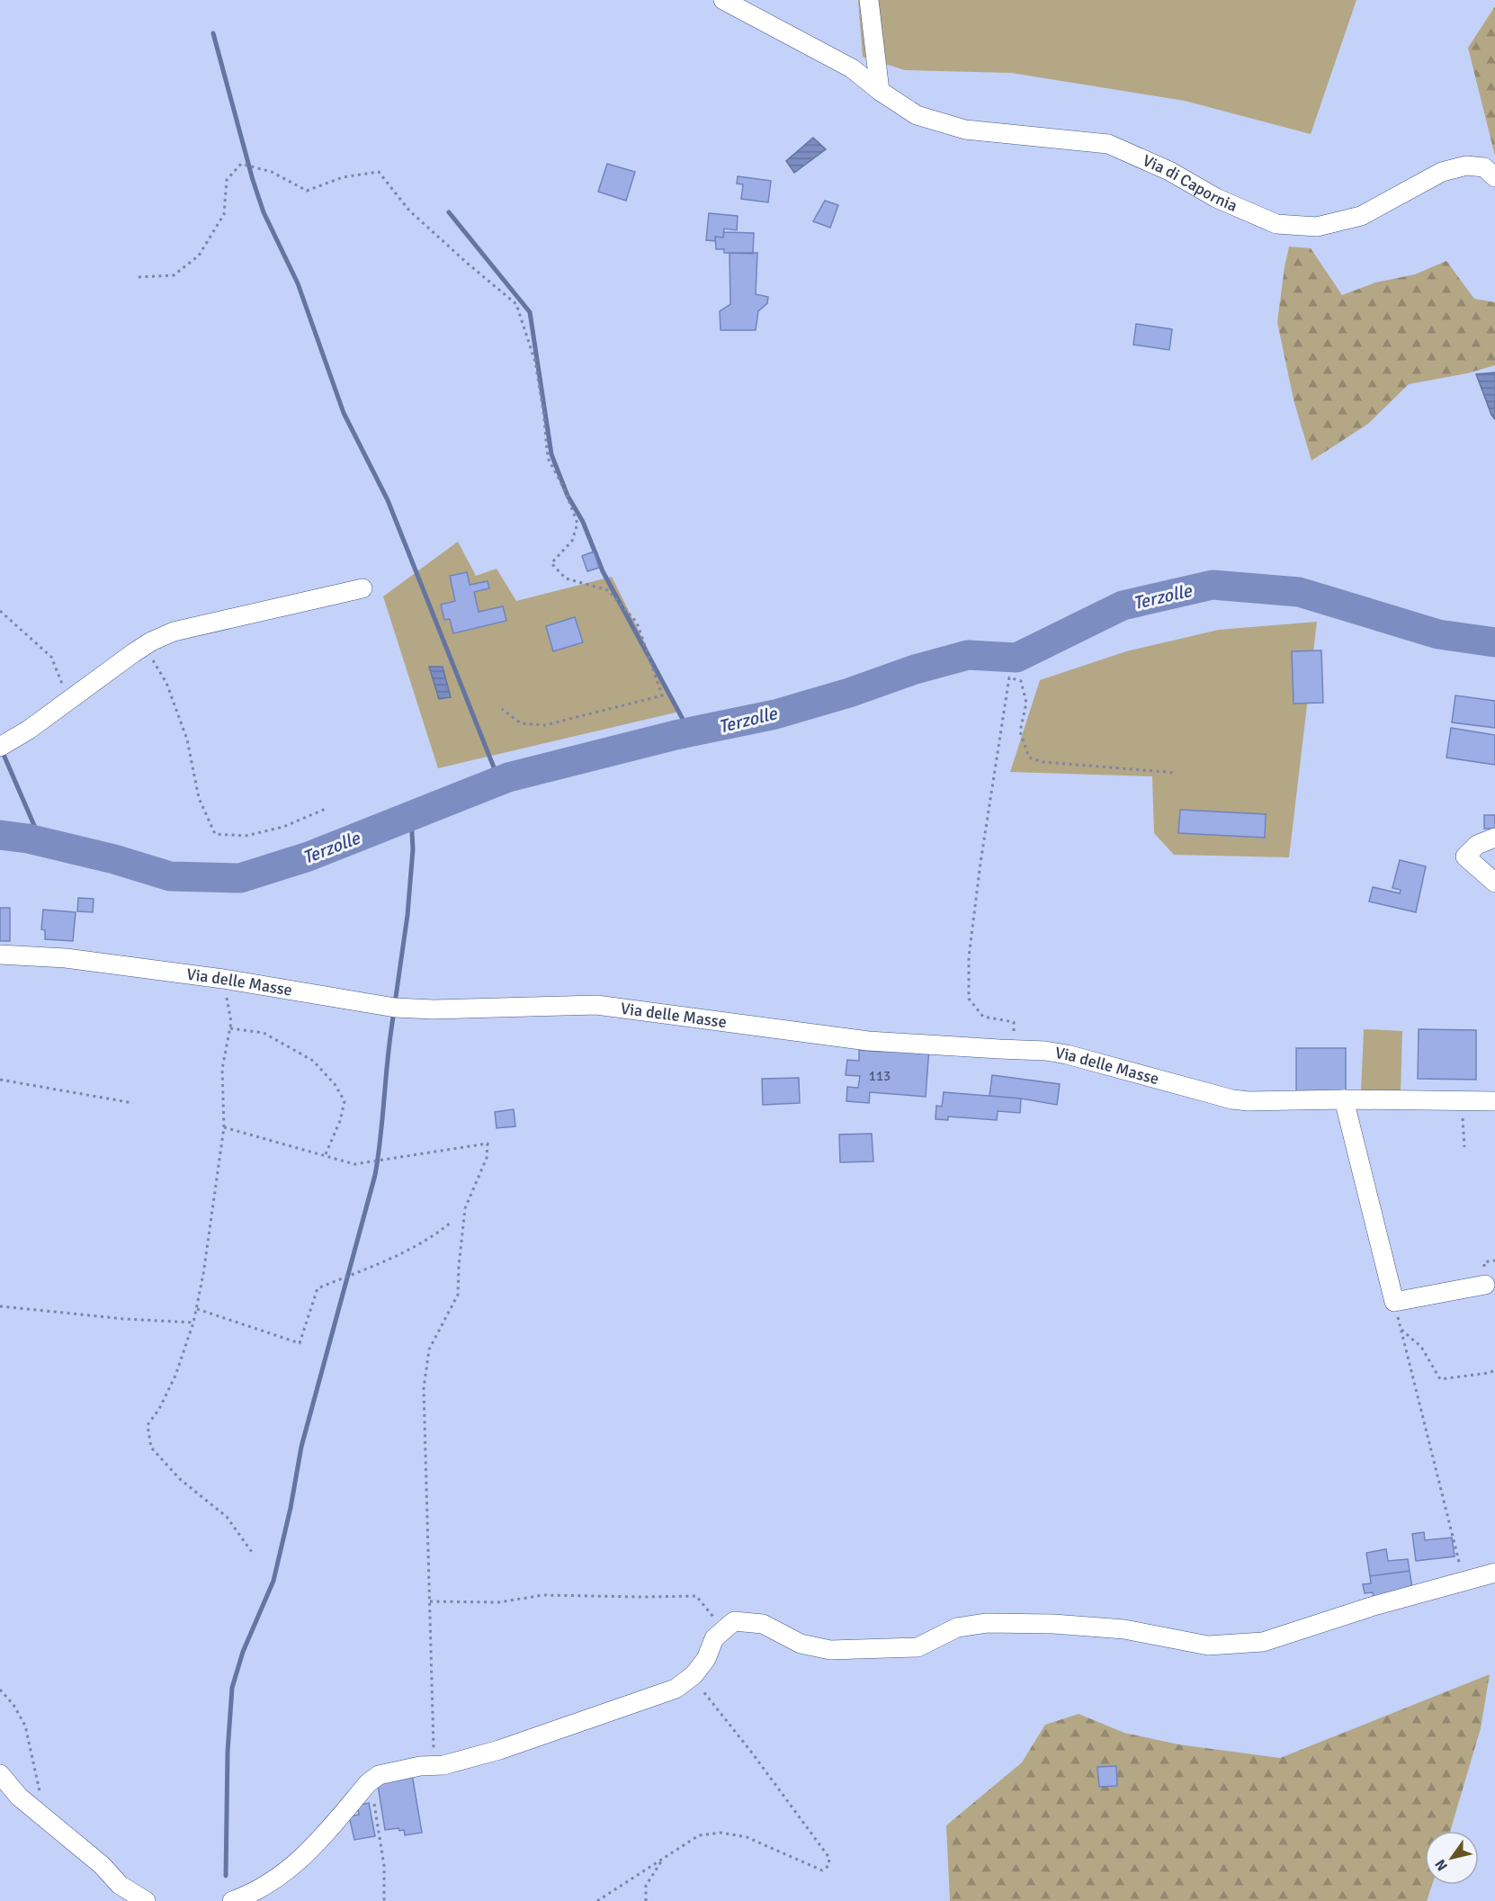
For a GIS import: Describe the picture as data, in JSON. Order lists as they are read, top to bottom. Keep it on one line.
{"streets":{"street":["Via di Capornia","Via delle Masse"]},"water":["Terzolle"],"house_numbers":["113"],"north":"bottom left"}
